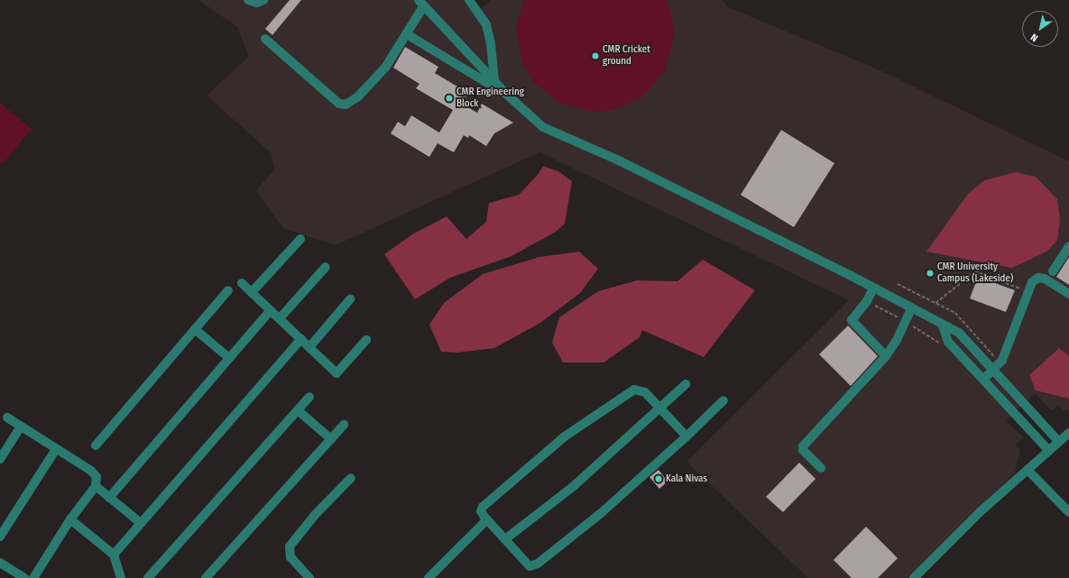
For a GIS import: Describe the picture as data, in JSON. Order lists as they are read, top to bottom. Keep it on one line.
{"places":["CMR Cricket ground","CMR Engineering Block","CMR University Campus (Lakeside)","Kala Nivas"],"north":"bottom left"}
